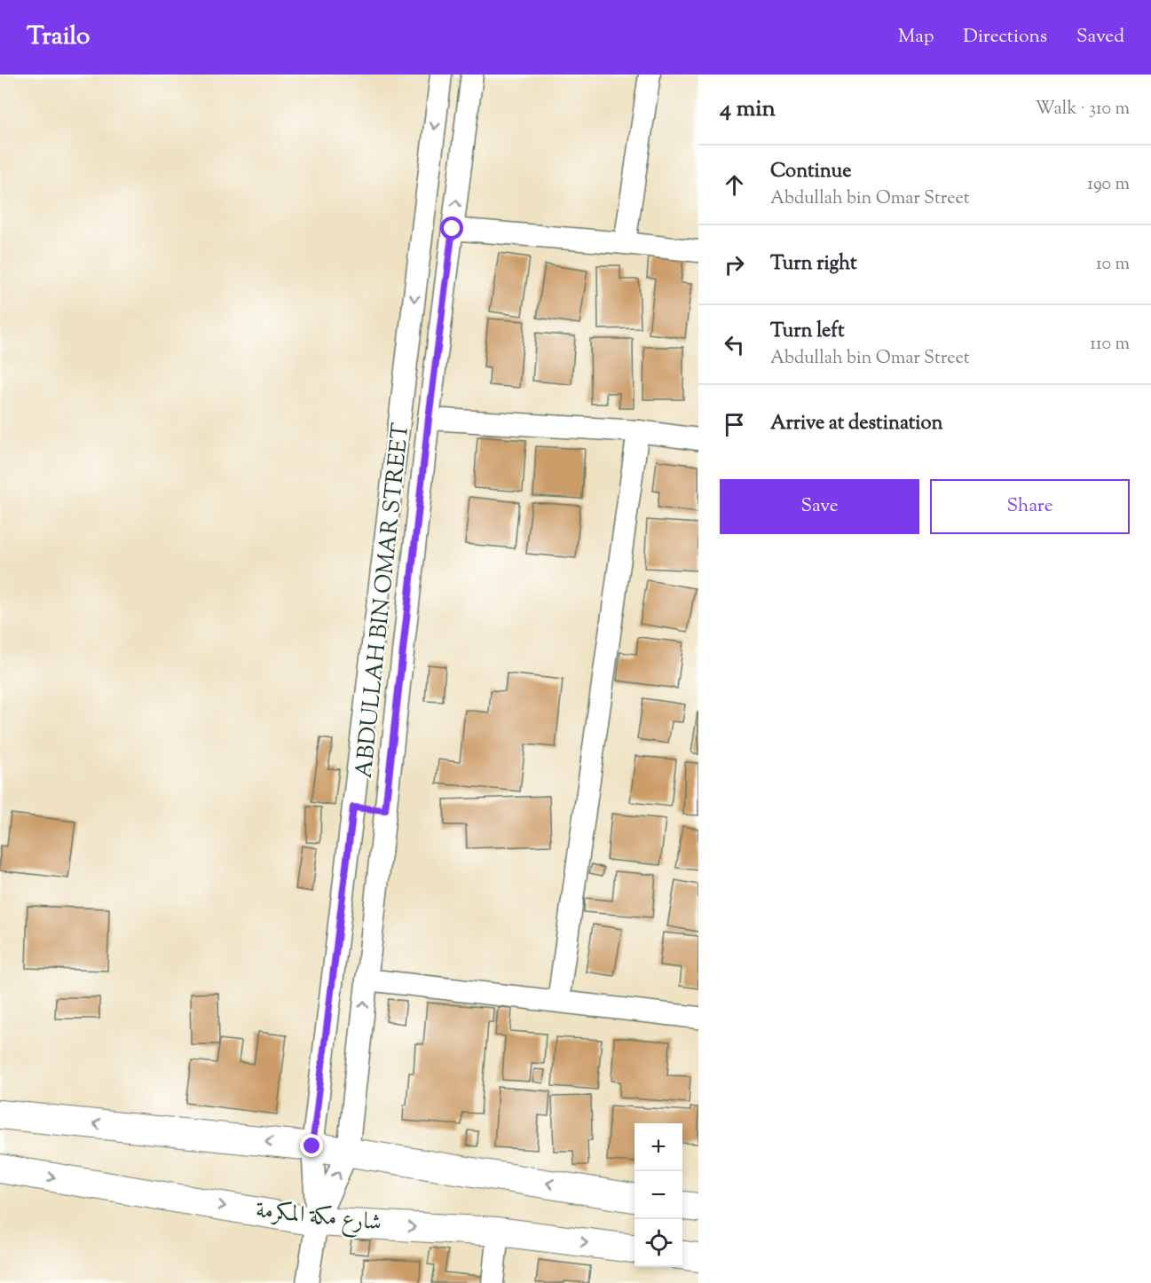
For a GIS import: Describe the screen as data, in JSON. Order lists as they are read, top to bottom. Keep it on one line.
{"streets":{"main road":["شارع مكة المكرمة"],"street":["ABDULLAH BIN OMAR STREET"]},"crossings":[["ABDULLAH BIN OMAR STREET","شارع مكة المكرمة"]],"page":{"header":"Trailo","nav":["Map","Directions","Saved"],"heading":["4 min","Walk · 310 m"],"list":[["Continue","Abdullah bin Omar Street","190 m"],["Turn right","10 m"],["Turn left","Abdullah bin Omar Street","110 m"],"Arrive at destination"],"buttons":["Save","Share"],"map_buttons":["+","−"]}}
